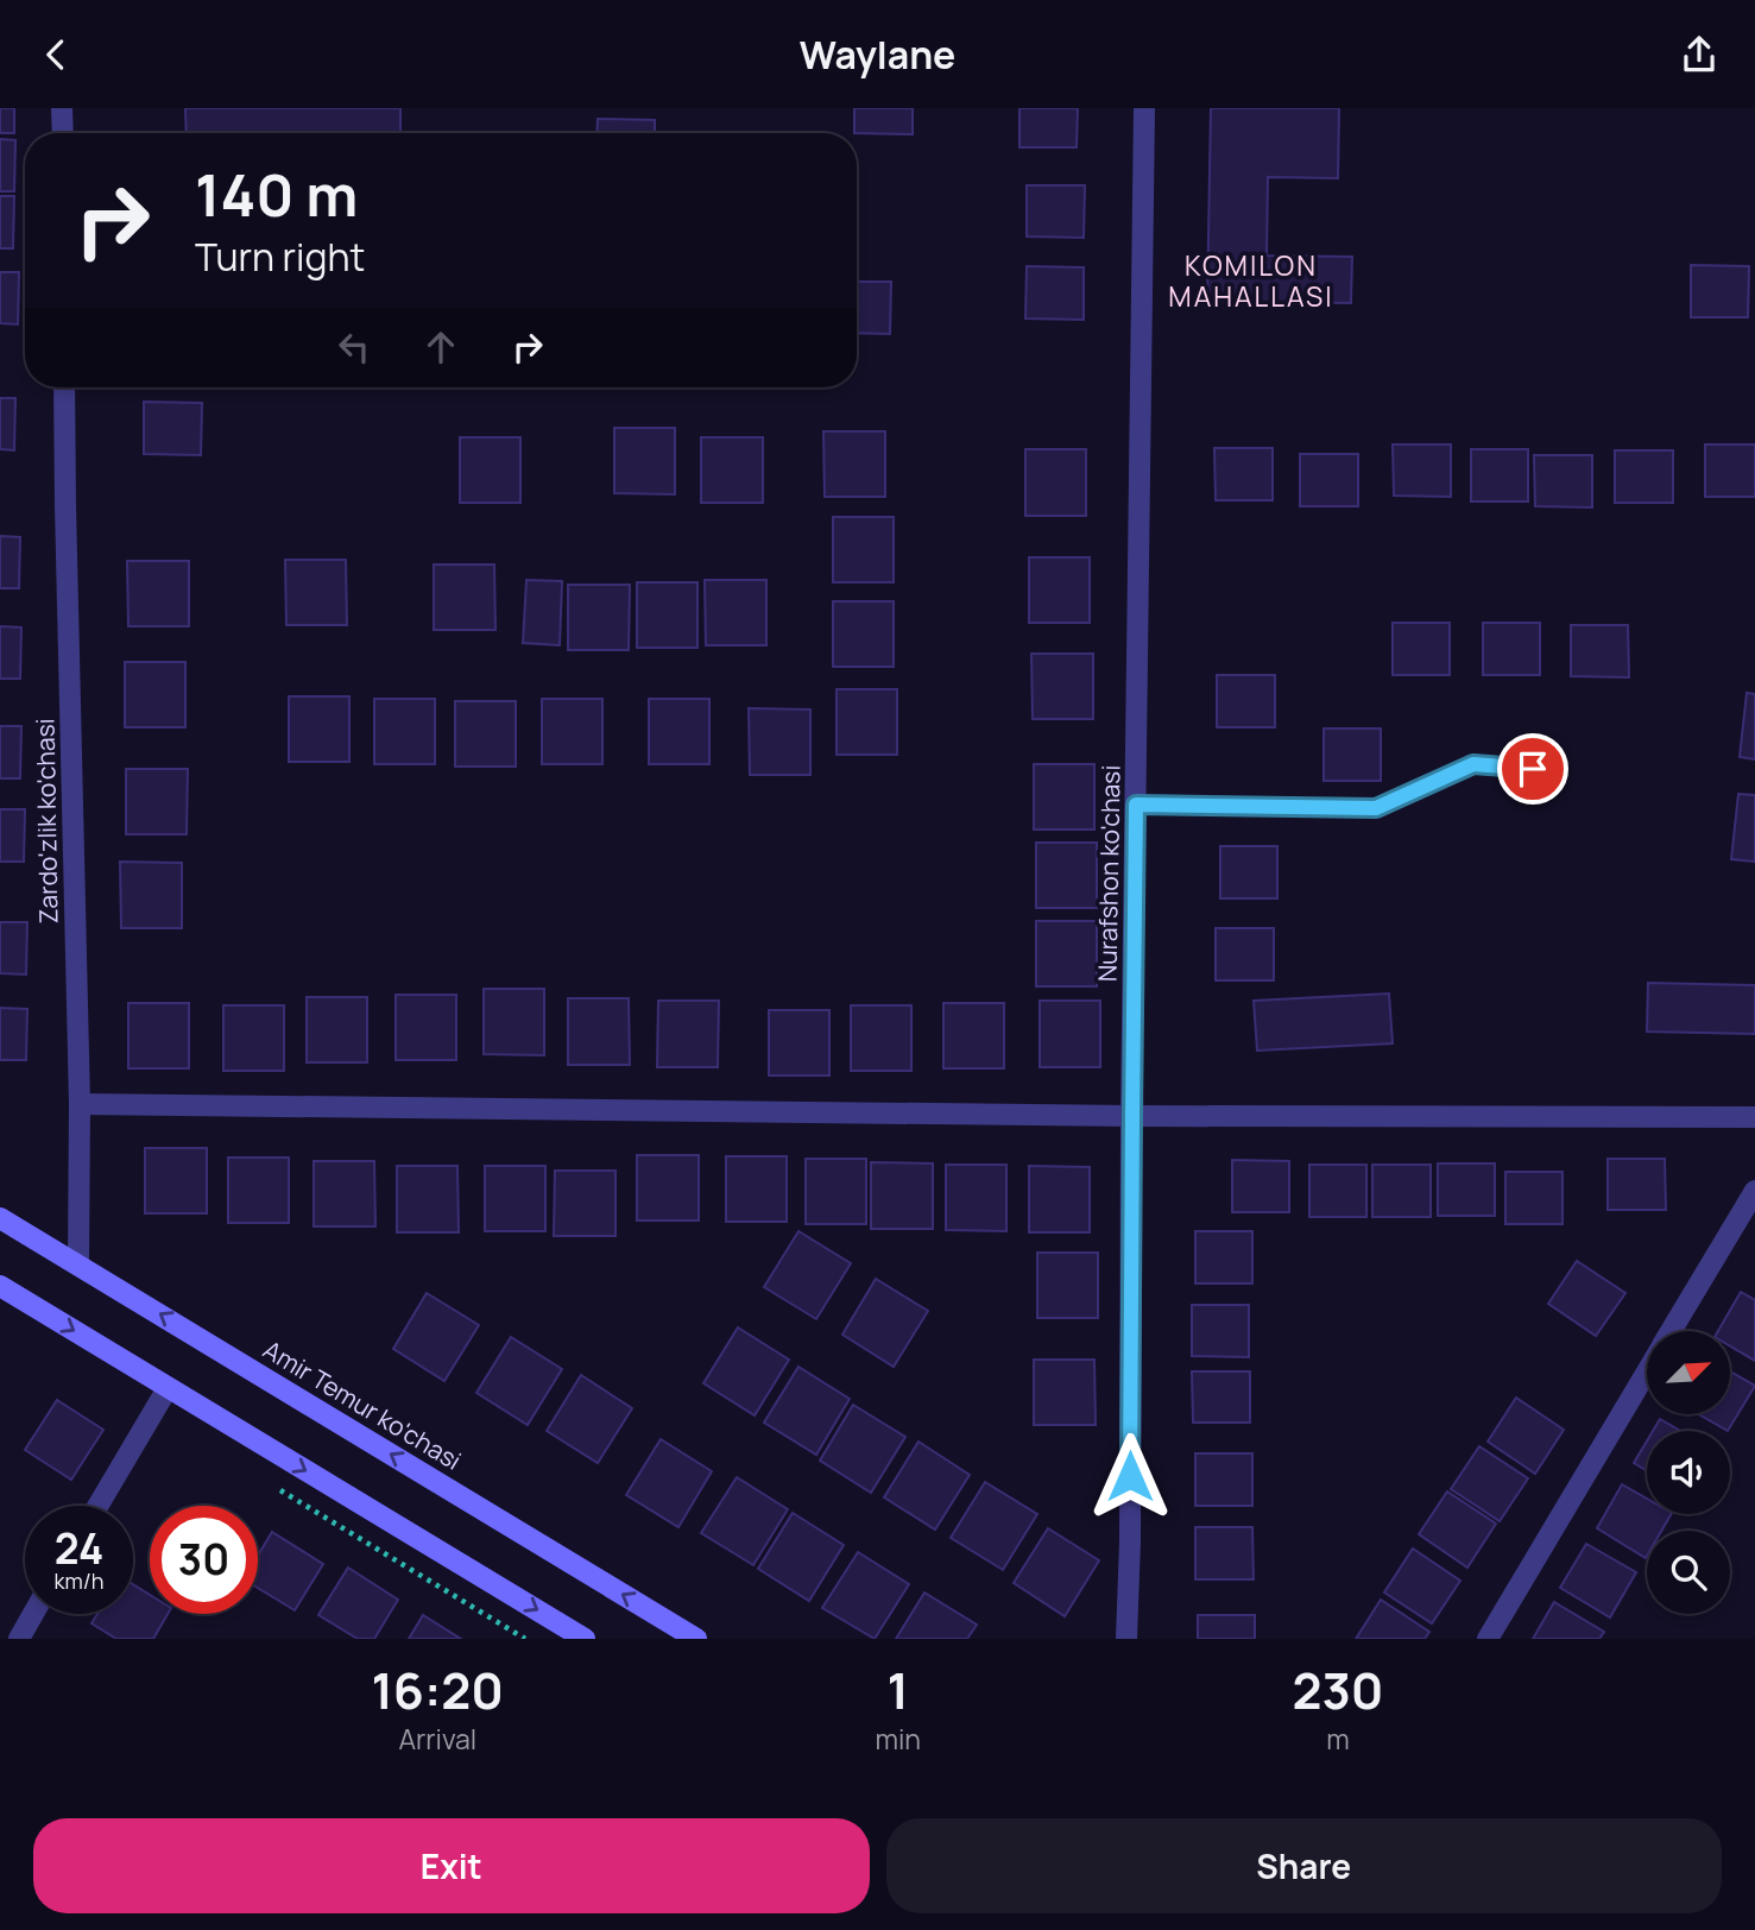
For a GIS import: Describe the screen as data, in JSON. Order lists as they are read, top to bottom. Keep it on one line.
{"streets":{"main road":["Amir Temur ko'chasi"],"street":["Zardo'zlik ko'chasi","Nurafshon ko'chasi"]},"crossings":[["Zardo'zlik ko'chasi","Amir Temur ko'chasi"]],"districts":["KOMILON MAHALLASI"],"north":"top right","page":{"header":"Waylane","turn":["140 m","Turn right"],"speed":"24 km/h","limit":"30","eta":["16:20","Arrival","1","min","230","m"],"buttons":["Exit","Share"]}}
